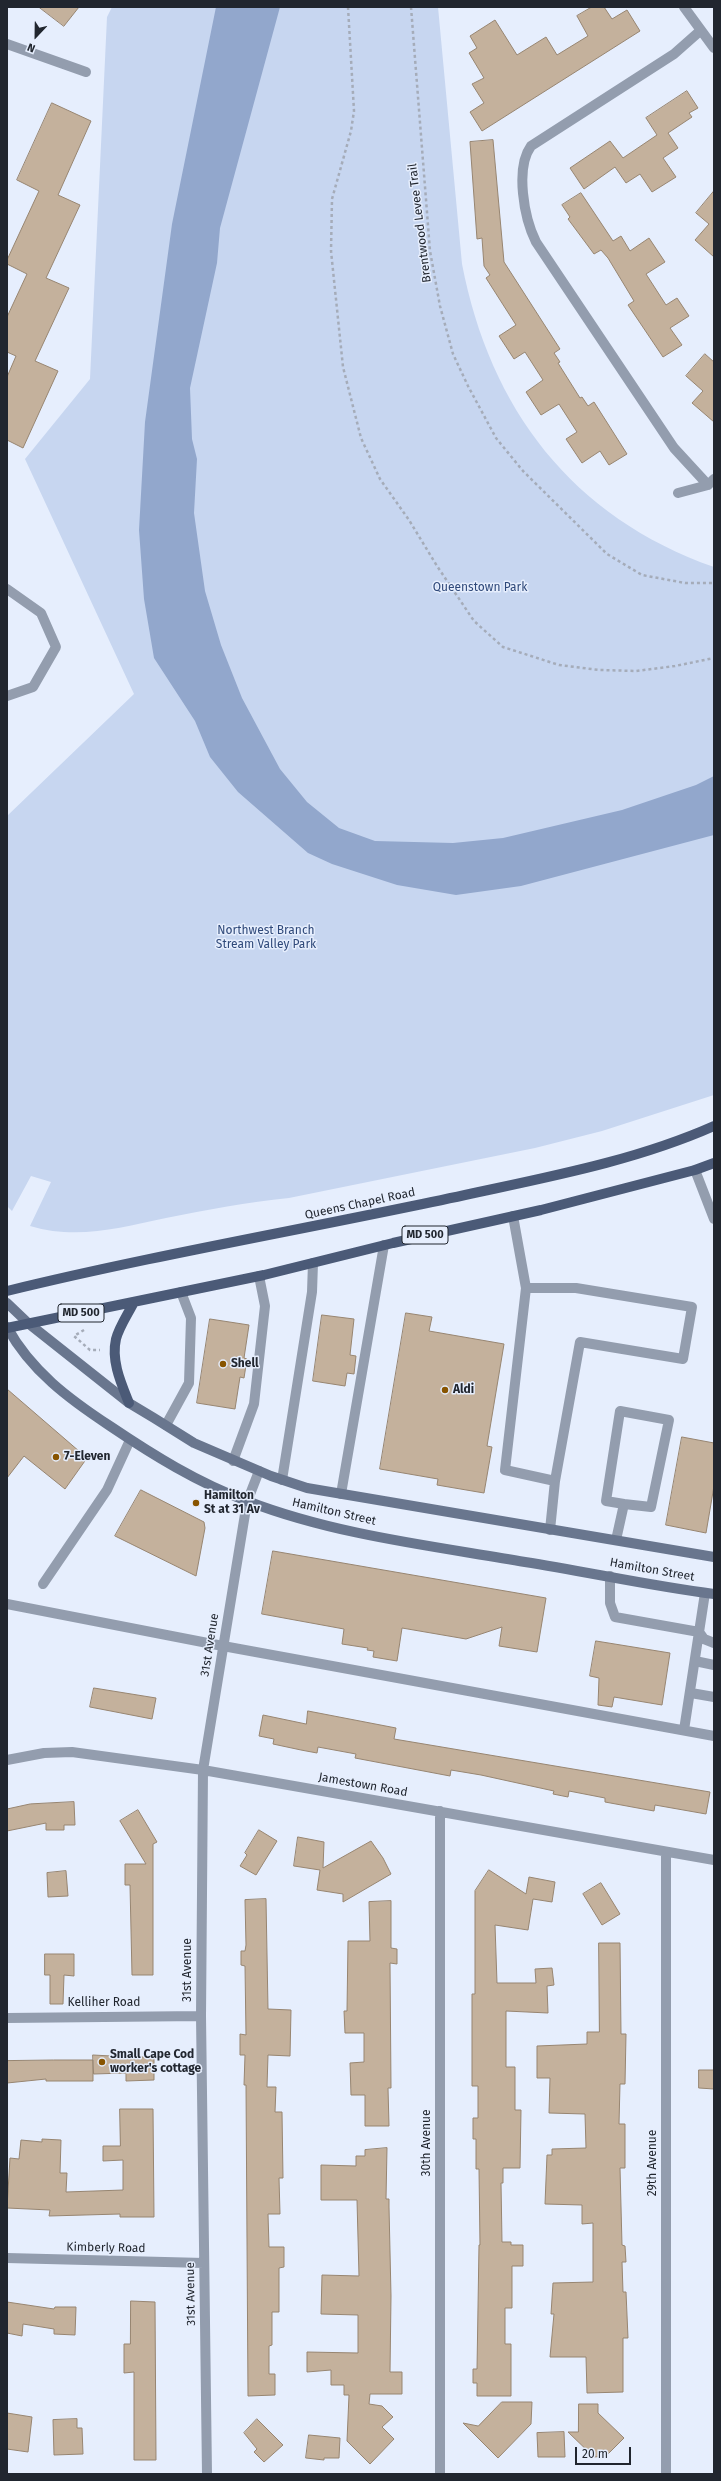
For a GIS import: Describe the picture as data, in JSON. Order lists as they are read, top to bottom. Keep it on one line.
{"streets":{"main road":["Queens Chapel Road","MD 500","Hamilton Street"],"street":["31st Avenue","Jamestown Road","Kelliher Road","30th Avenue","29th Avenue","Kimberly Road"],"path":["Brentwood Levee Trail"]},"crossings":[["MD 500","Hamilton Street"],["Hamilton Street","31st Avenue"],["31st Avenue","Jamestown Road"],["31st Avenue","Kelliher Road"],["31st Avenue","Kimberly Road"],["Jamestown Road","30th Avenue"],["Jamestown Road","29th Avenue"]],"parks":["Queenstown Park","Northwest Branch Stream Valley Park"],"places":["Shell","Aldi","7-Eleven","Hamilton St at 31 Av","Small Cape Cod worker's cottage"],"scale_bar":"20 m","north":"bottom"}
